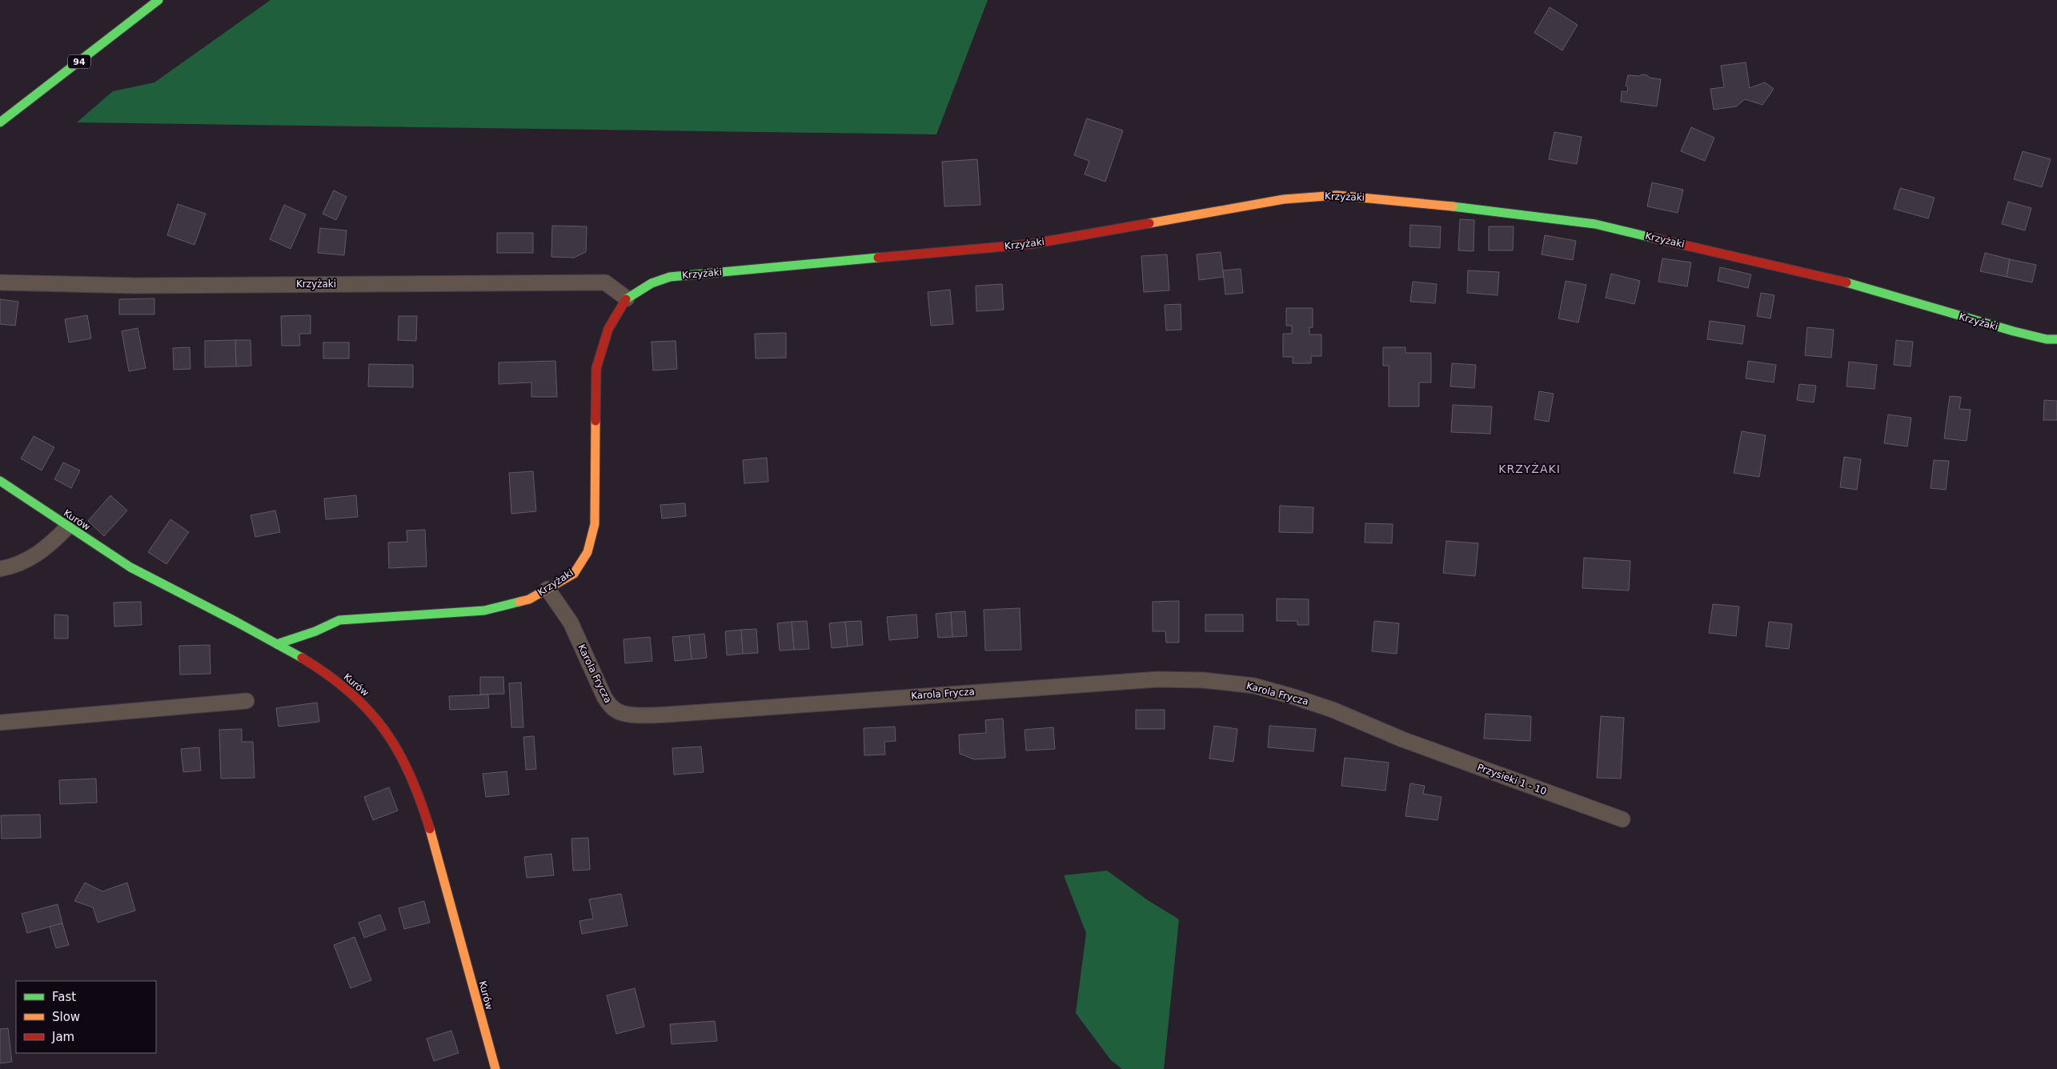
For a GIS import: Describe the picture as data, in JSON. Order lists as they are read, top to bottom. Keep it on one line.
{"streets":{"street":["94","Krzyżaki","Kurów","Karola Frycza","Przysieki 1 - 10"]},"crossings":[["Krzyżaki","Kurów"],["Krzyżaki","Karola Frycza"],["Karola Frycza","Przysieki 1 - 10"]],"districts":["KRZYŻAKI"],"legend":["Fast","Slow","Jam"]}
